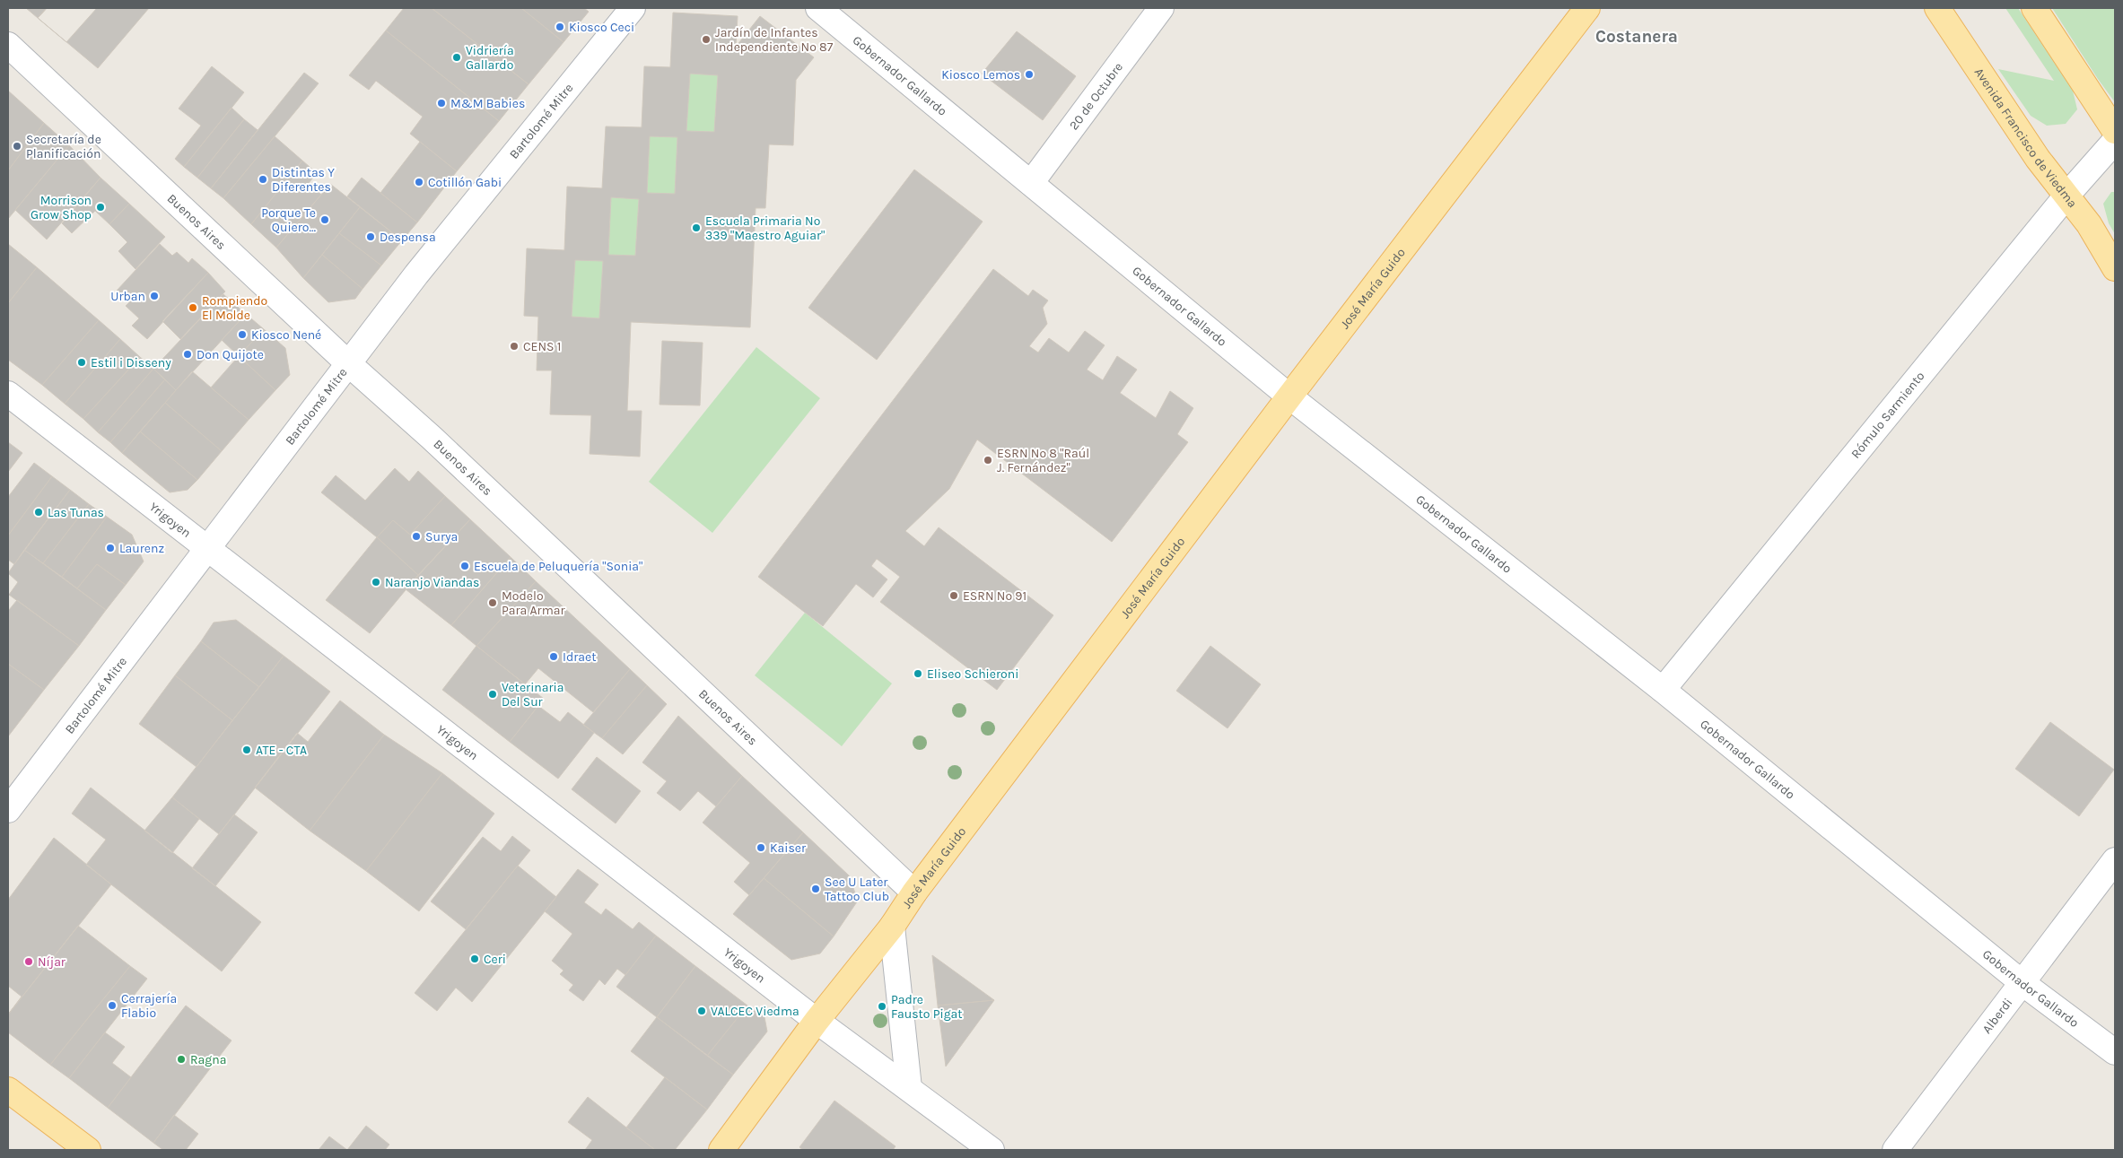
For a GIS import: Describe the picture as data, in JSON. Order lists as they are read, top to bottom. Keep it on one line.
{"streets":{"main road":["Avenida Francisco de Viedma","José María Guido"],"street":["Gobernador Gallardo","20 de Octubre","Bartolomé Mitre","Buenos Aires","Rómulo Sarmiento","Yrigoyen","Alberdi"]},"crossings":[["Gobernador Gallardo","20 de Octubre"],["Gobernador Gallardo","José María Guido"],["Gobernador Gallardo","Rómulo Sarmiento"],["Gobernador Gallardo","Alberdi"],["Bartolomé Mitre","Buenos Aires"],["Bartolomé Mitre","Yrigoyen"],["Avenida Francisco de Viedma","Rómulo Sarmiento"],["Buenos Aires","José María Guido"],["José María Guido","Yrigoyen"]],"districts":["Costanera"],"places":["Kiosco Ceci","Jardín de Infantes Independiente Nº 87","Vidriería Gallardo","Kiosco Lemos","M&M Babies","Secretaría de Planificación","Distintas Y Diferentes","Cotillón Gabi","Morrison Grow Shop","Porque Te Quiero...","Escuela Primaria Nº 339 \"Maestro Aguiar\"","Despensa","Urban","Rompiendo El Molde","Kiosco Nené","CENS 1","Don Quijote","Estil i Disseny","ESRN Nº 8 \"Raúl J. Fernández\"","Las Tunas","Surya","Laurenz","Escuela de Peluquería \"Sonia\"","Naranjo Viandas","ESRN Nº 91","Modelo Para Armar","Idraet","Eliseo Schieroni","Veterinaria Del Sur","ATE - CTA","Kaiser","See U Later Tattoo Club","Ceri","Níjar","Cerrajería Flabio","Padre Fausto Pigat","VALCEC Viedma","Ragna"]}
